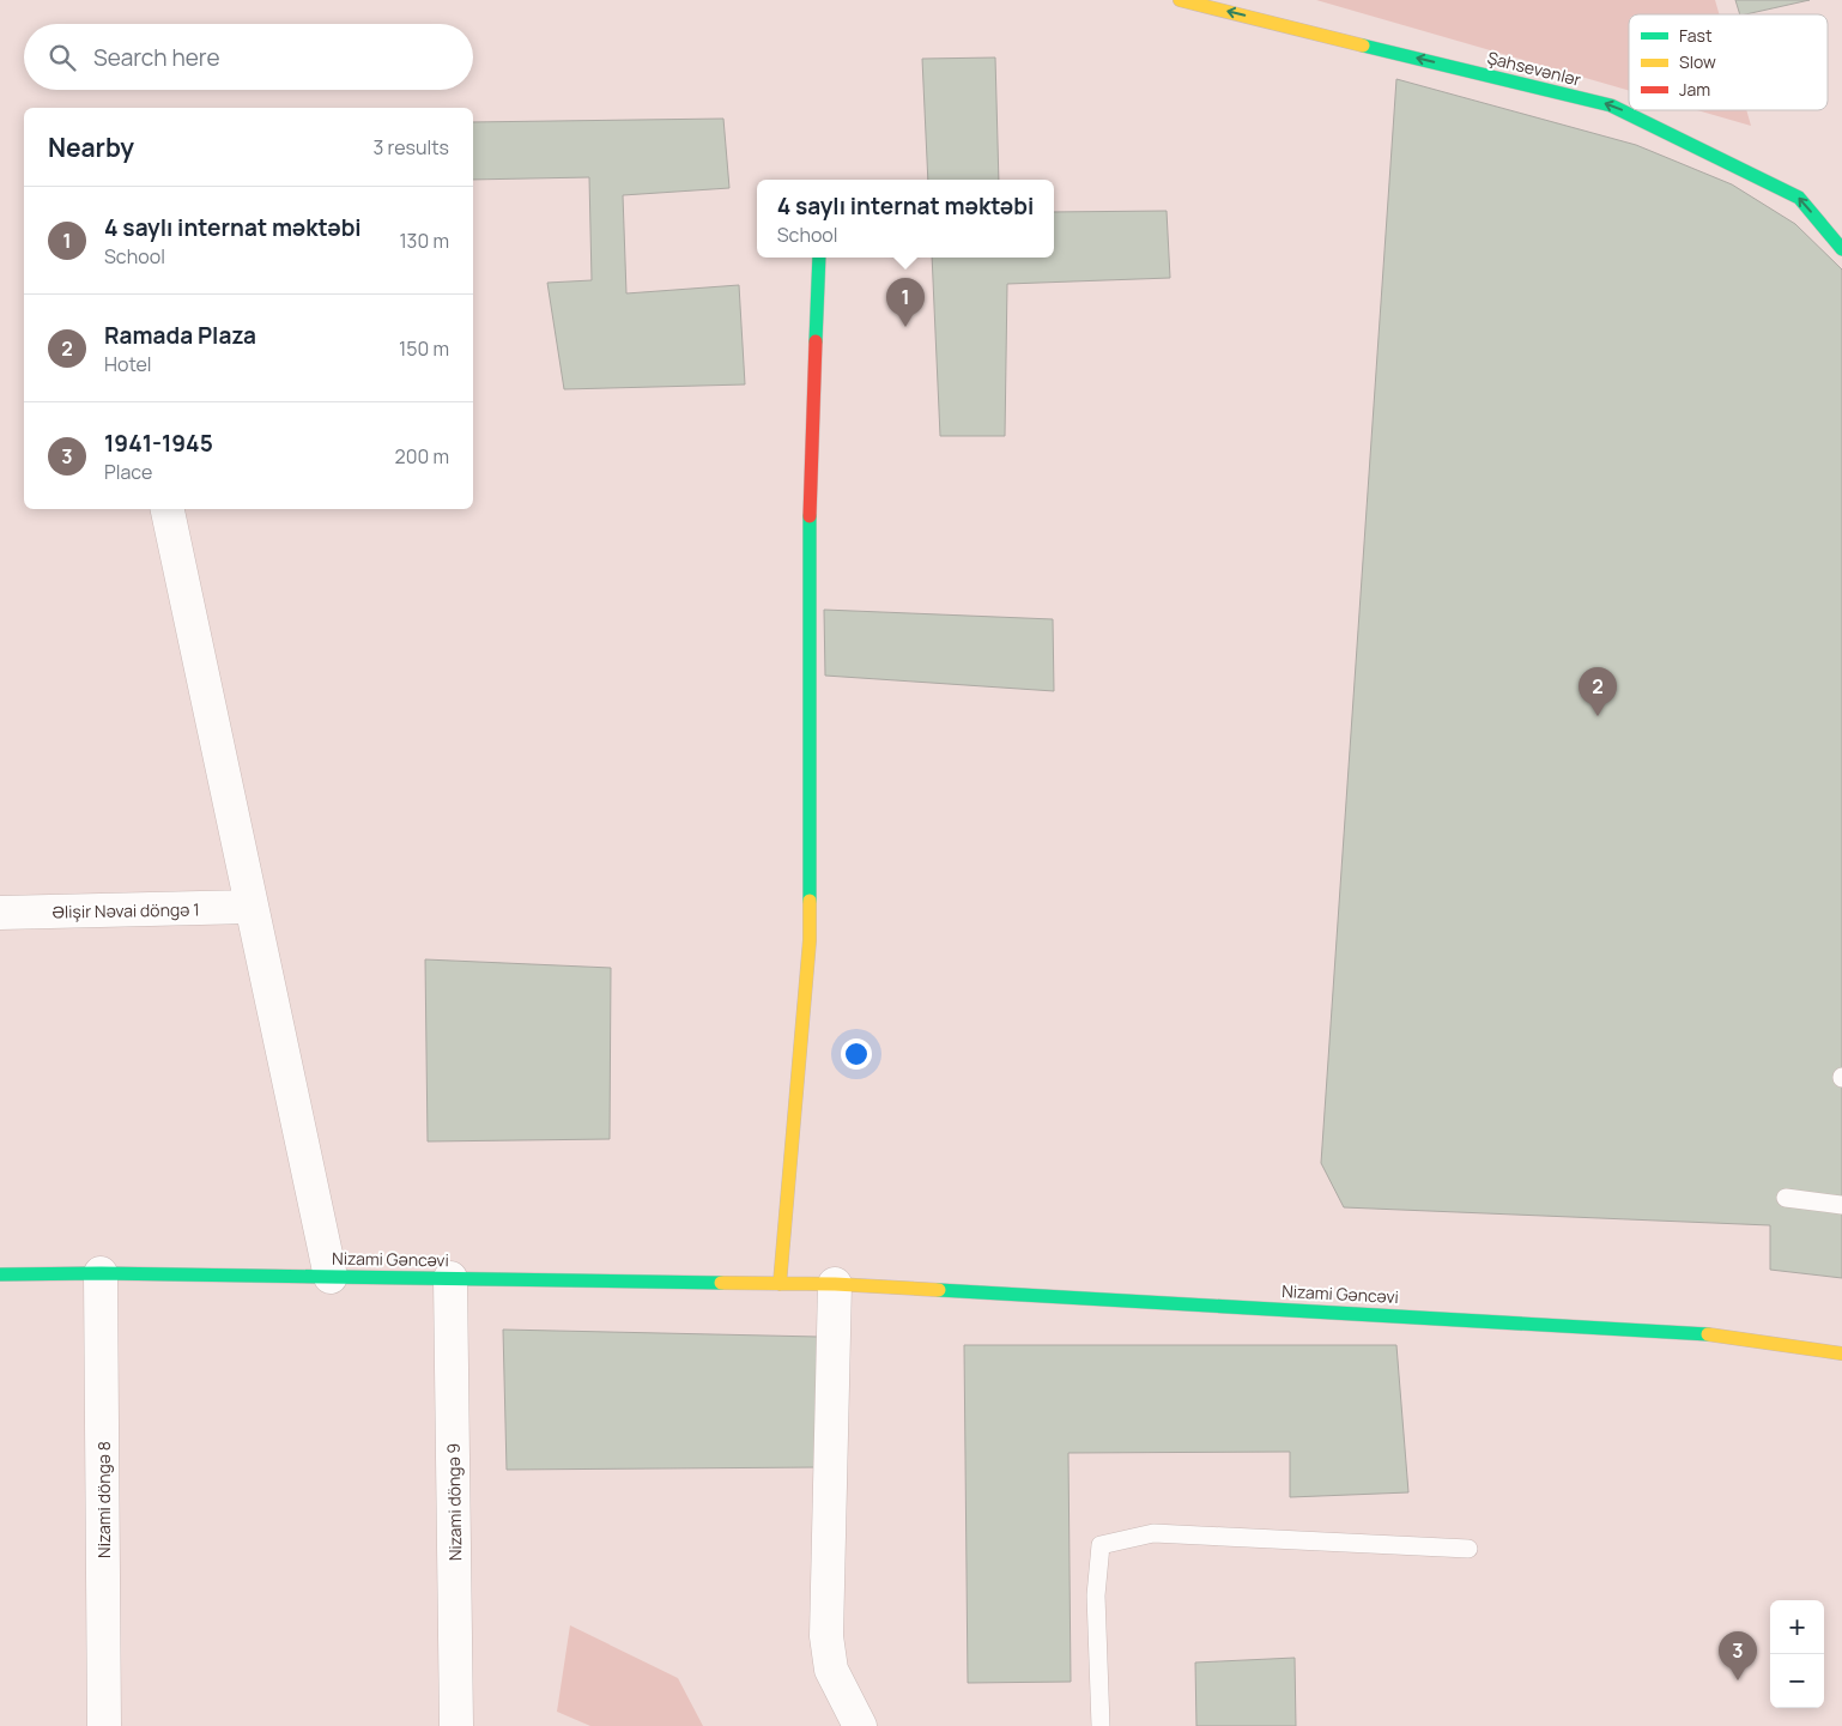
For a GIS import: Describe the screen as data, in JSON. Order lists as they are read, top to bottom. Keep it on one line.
{"streets":{"main road":["Şahsevənlər","Nizami Gəncəvi"],"street":["Əlişir Nəvai döngə 1","Nizami döngə 8","Nizami döngə 9"]},"crossings":[["Nizami Gəncəvi","Nizami döngə 8"],["Nizami Gəncəvi","Nizami döngə 9"]],"one_way":["Şahsevənlər"],"legend":["Fast","Slow","Jam"],"page":{"search":"Search here","heading":["Nearby","3 results"],"popup":["4 saylı internat məktəbi","School"],"list":[{"mark":"1","name":"4 saylı internat məktəbi","note":"School","value":"130 m"},{"mark":"2","name":"Ramada Plaza","note":"Hotel","value":"150 m"},{"mark":"3","name":"1941-1945","note":"Place","value":"200 m"}],"pins":["1","2","3"],"map_buttons":["+","−"]}}
